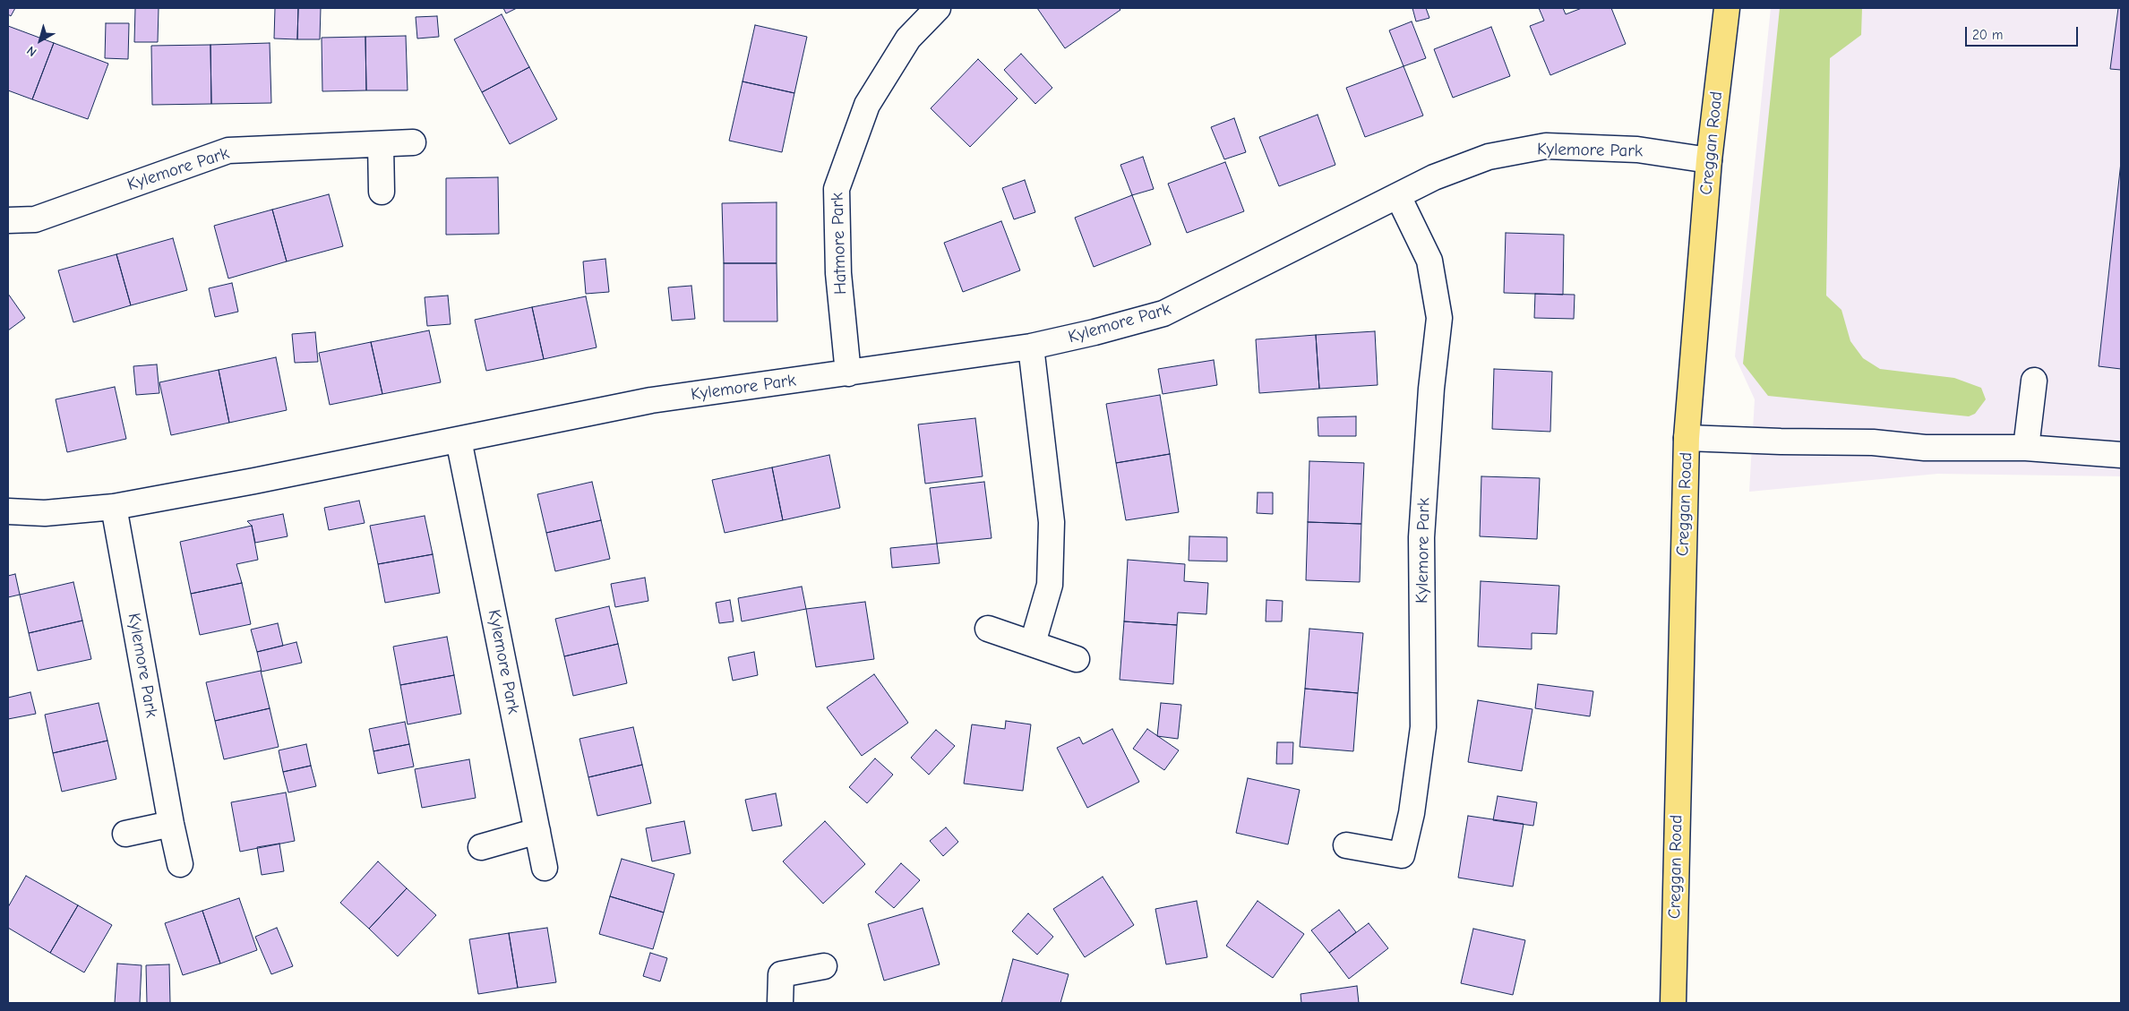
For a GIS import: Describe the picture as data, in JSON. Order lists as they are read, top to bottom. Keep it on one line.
{"streets":{"main road":["Creggan Road"],"street":["Kylemore Park","Hatmore Park"]},"crossings":[["Creggan Road","Kylemore Park"],["Kylemore Park","Hatmore Park"]],"scale_bar":"20 m","north":"bottom left"}
